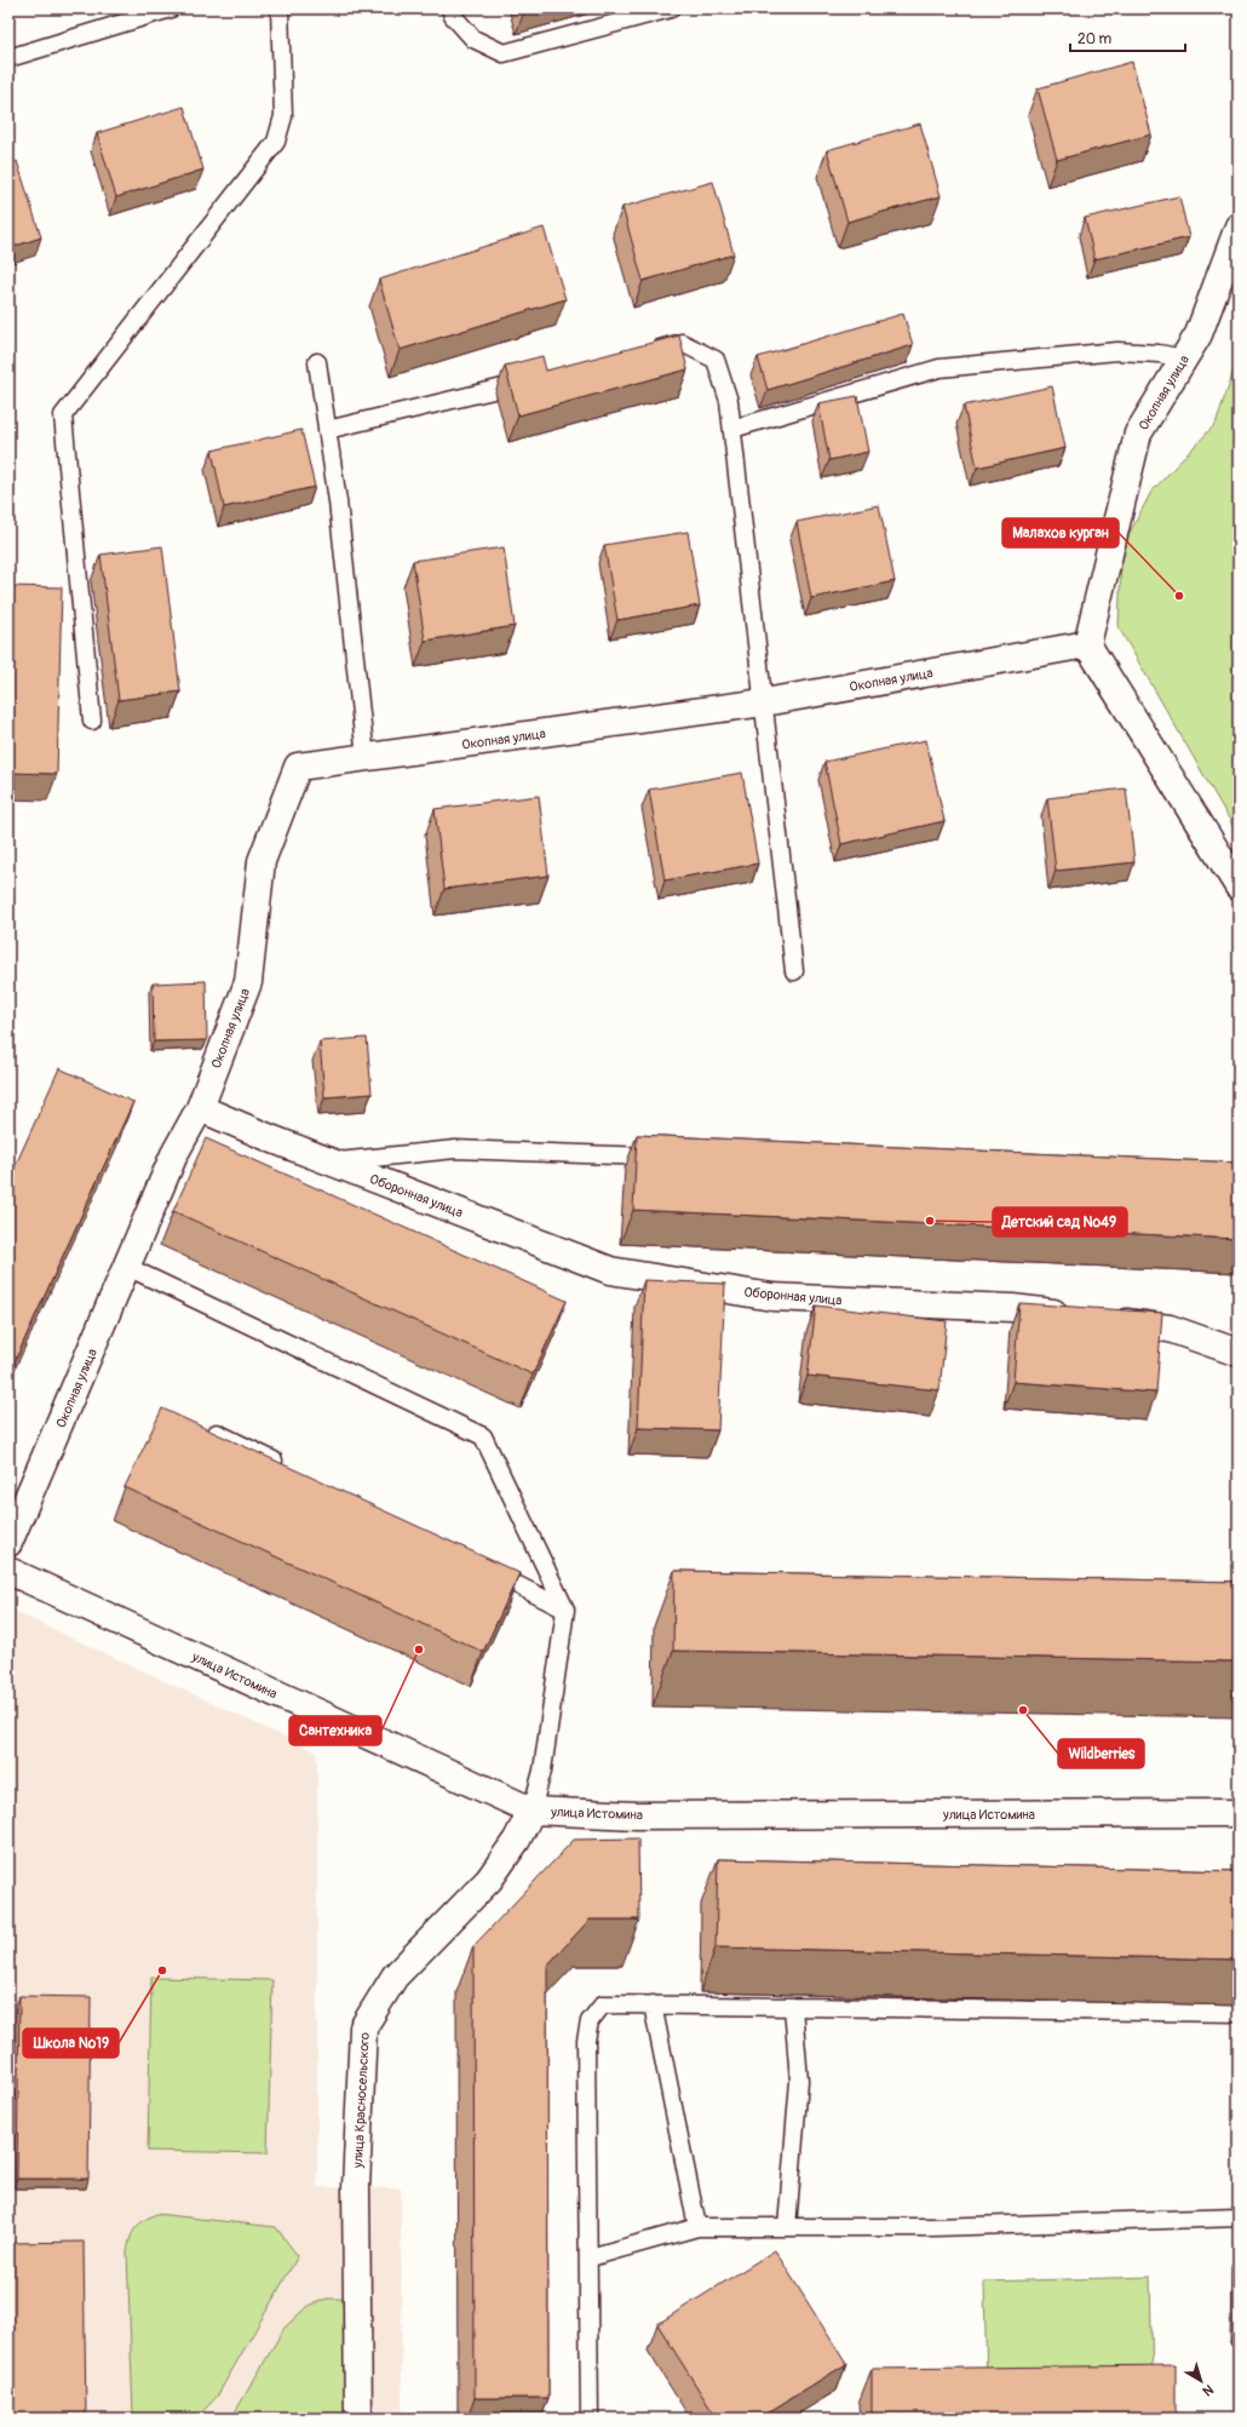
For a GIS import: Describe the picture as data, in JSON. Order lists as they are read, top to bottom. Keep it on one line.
{"streets":{"street":["Окопная улица","Оборонная улица","улица Истомина","улица Красносельского"]},"crossings":[["Окопная улица","Оборонная улица"],["улица Истомина","улица Красносельского"]],"places":["Малахов курган","Детский сад №49","Сантехника","Wildberries","Школа №19"],"scale_bar":"20 m","north":"bottom right"}
